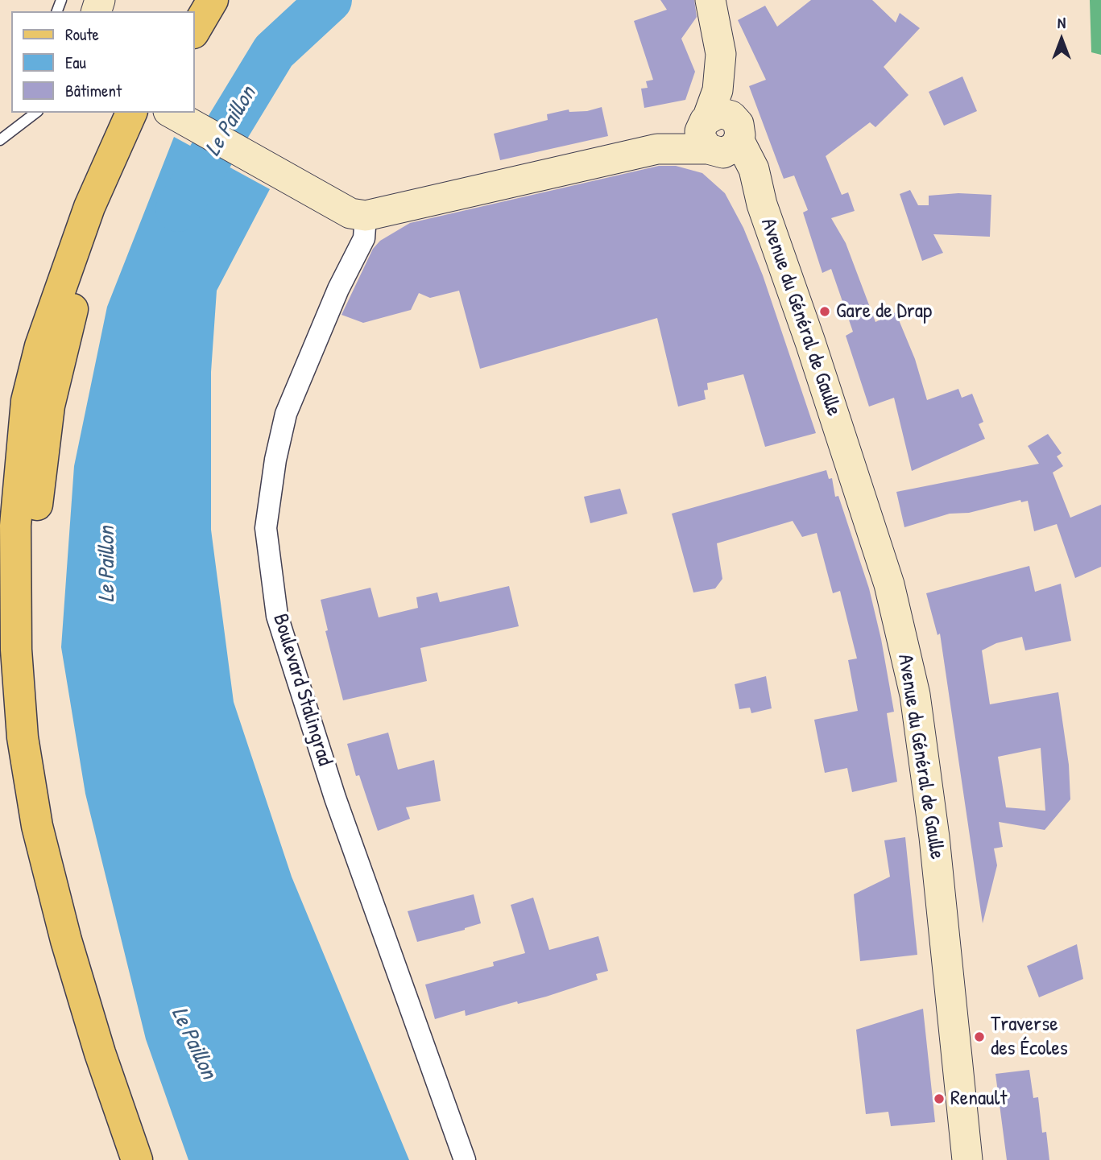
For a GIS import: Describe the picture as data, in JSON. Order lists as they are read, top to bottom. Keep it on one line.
{"streets":{"street":["Avenue du Général de Gaulle","Boulevard Stalingrad"]},"water":["Le Paillon"],"places":["Gare de Drap","Traverse des Écoles","Renault"],"legend":["Route","Eau","Bâtiment"],"north":"top"}
